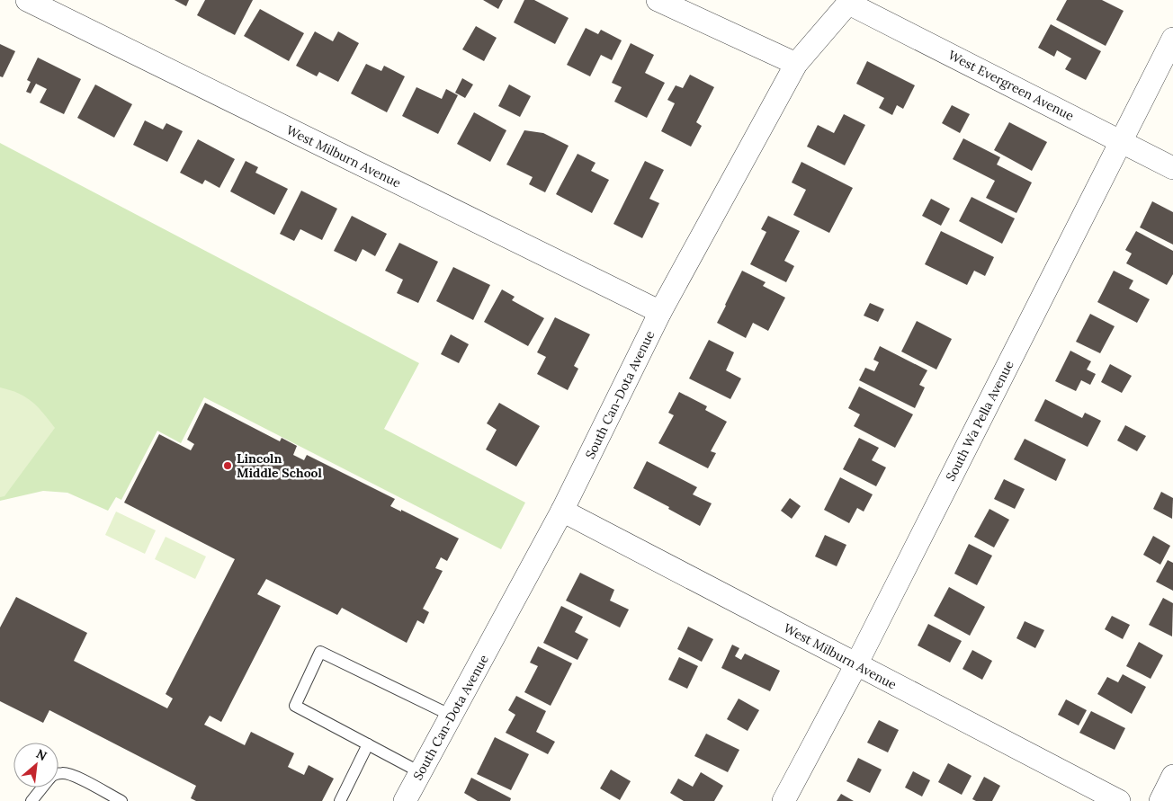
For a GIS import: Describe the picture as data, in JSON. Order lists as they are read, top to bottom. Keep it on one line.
{"streets":{"street":["West Evergreen Avenue","West Milburn Avenue","South Can-Dota Avenue","South Wa Pella Avenue"]},"crossings":[["West Evergreen Avenue","South Can-Dota Avenue"],["West Evergreen Avenue","South Wa Pella Avenue"],["West Milburn Avenue","South Can-Dota Avenue"],["West Milburn Avenue","South Wa Pella Avenue"]],"places":["Lincoln Middle School"],"north":"top right"}
